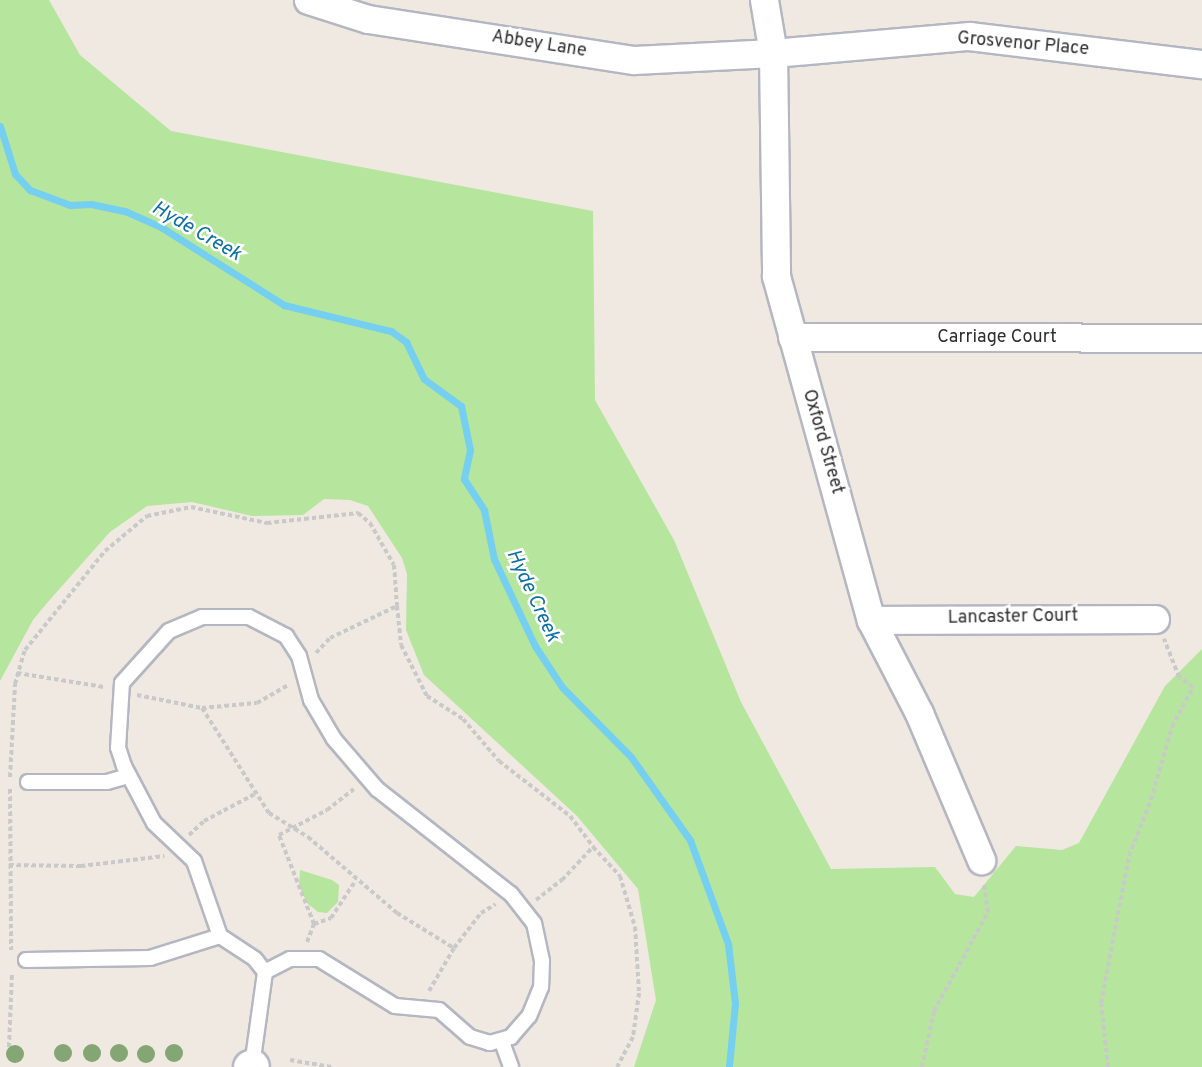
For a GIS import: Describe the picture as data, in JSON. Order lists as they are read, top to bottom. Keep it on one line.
{"streets":{"street":["Abbey Lane","Grosvenor Place","Carriage Court","Oxford Street","Lancaster Court"]},"crossings":[["Abbey Lane","Grosvenor Place"],["Abbey Lane","Oxford Street"],["Grosvenor Place","Oxford Street"],["Carriage Court","Oxford Street"],["Oxford Street","Lancaster Court"]],"water":["Hyde Creek"]}
